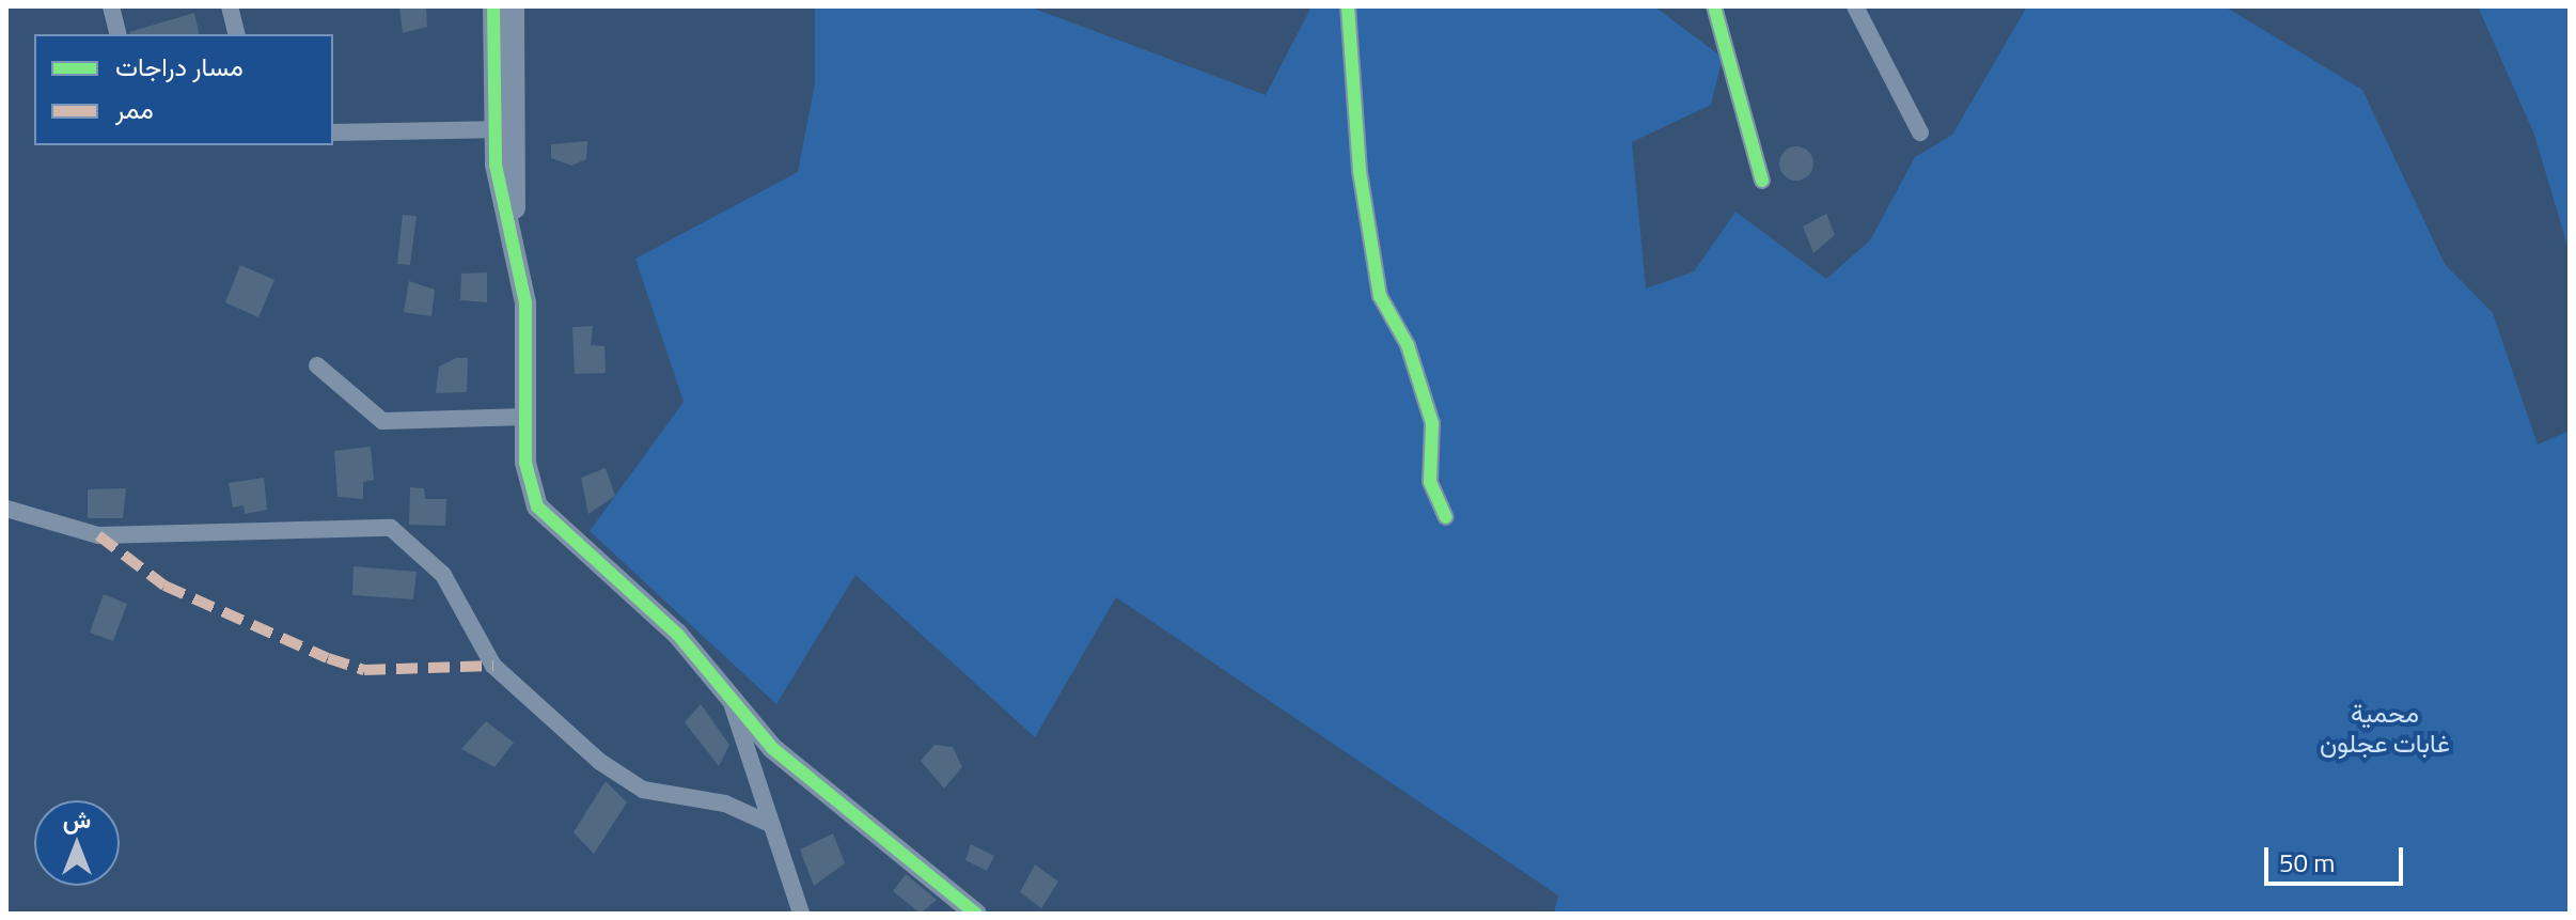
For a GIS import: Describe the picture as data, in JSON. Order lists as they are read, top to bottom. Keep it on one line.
{"parks":["محمية غابات عجلون"],"legend":["مسار دراجات","ممر"],"scale_bar":"50 m","north":"top"}
